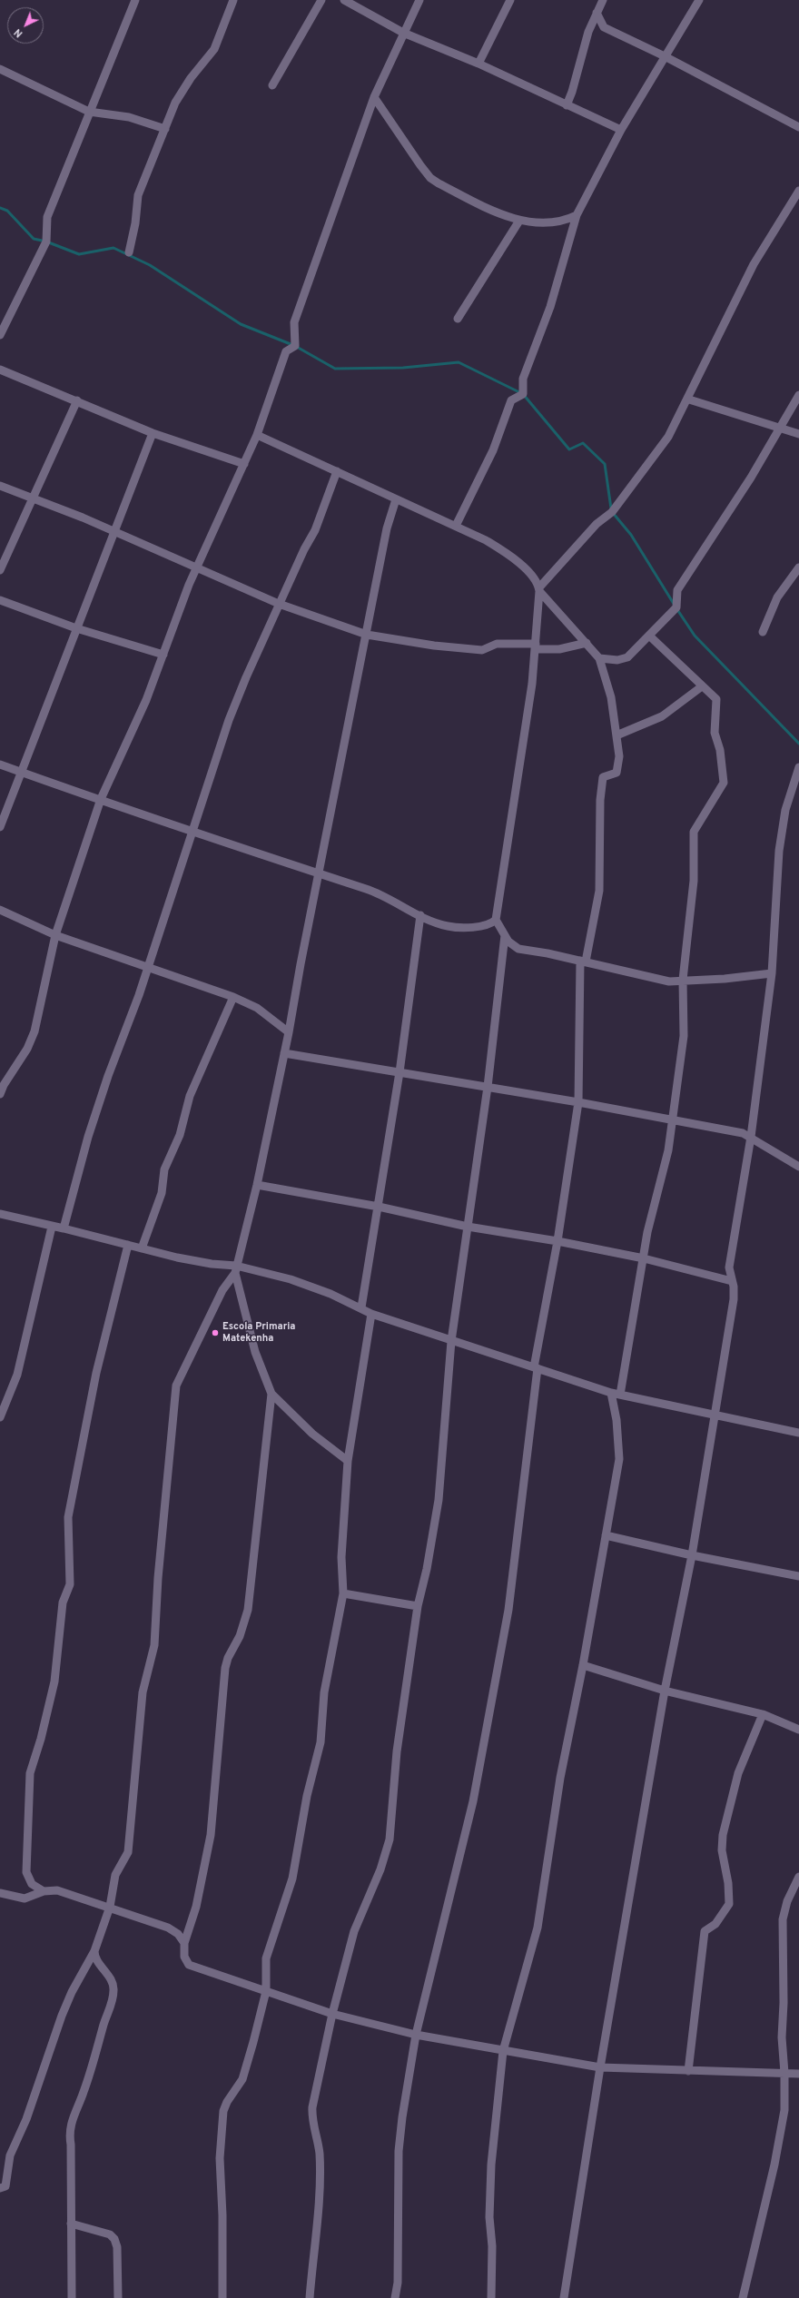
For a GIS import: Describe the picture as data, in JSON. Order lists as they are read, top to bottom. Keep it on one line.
{"places":["Escola Primaria Matekenha"],"north":"bottom left"}
